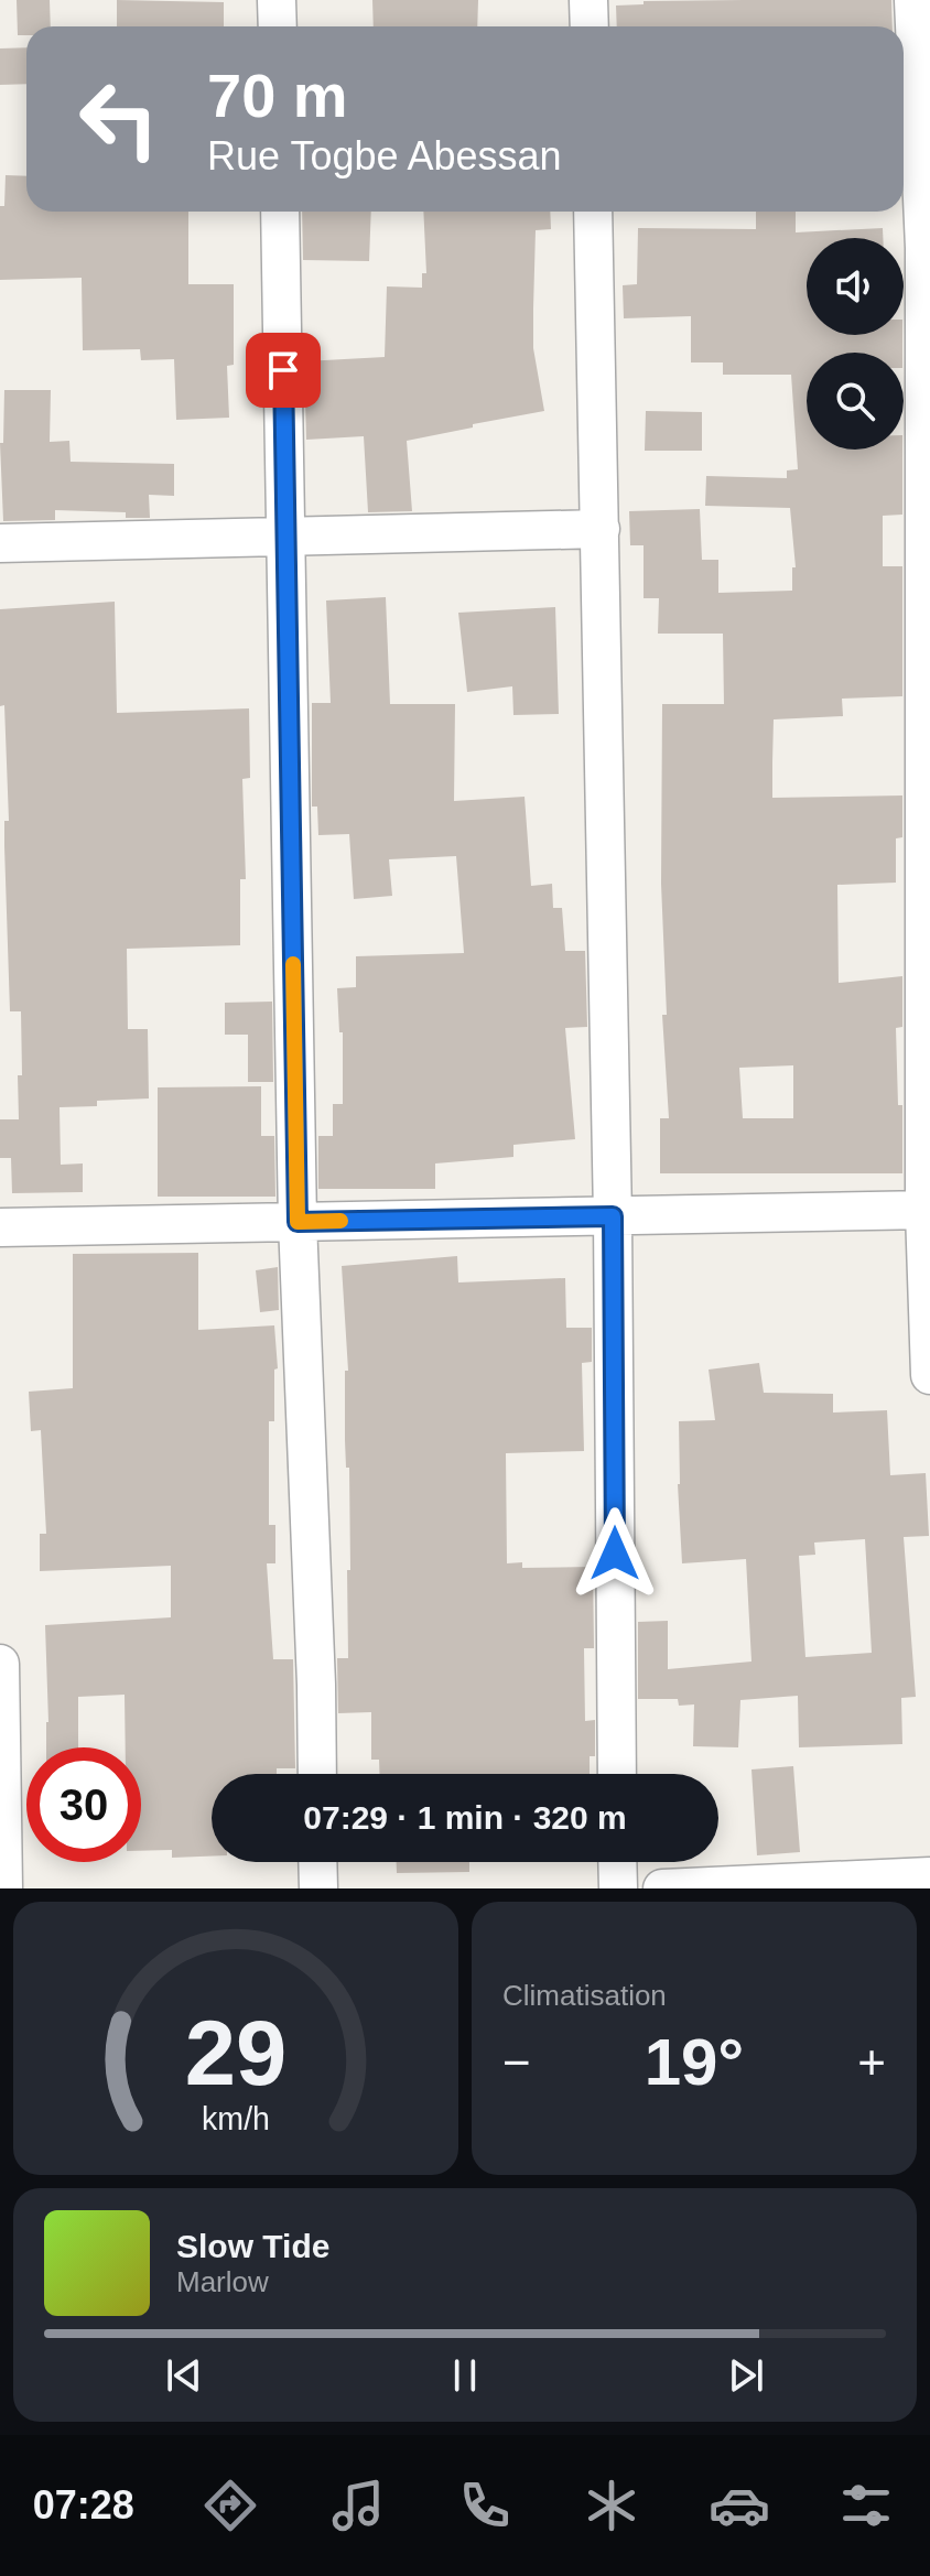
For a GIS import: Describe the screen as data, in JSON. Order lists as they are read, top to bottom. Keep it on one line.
{"page":{"turn":["70 m","Rue Togbe Abessan"],"limit":"30","trip":"07:29 · 1 min · 320 m","tile":"Climatisation","heat":["−","19°","+"],"song":["Slow Tide","Marlow"],"tabs":"07:28","gauge":["29","km/h"]}}
